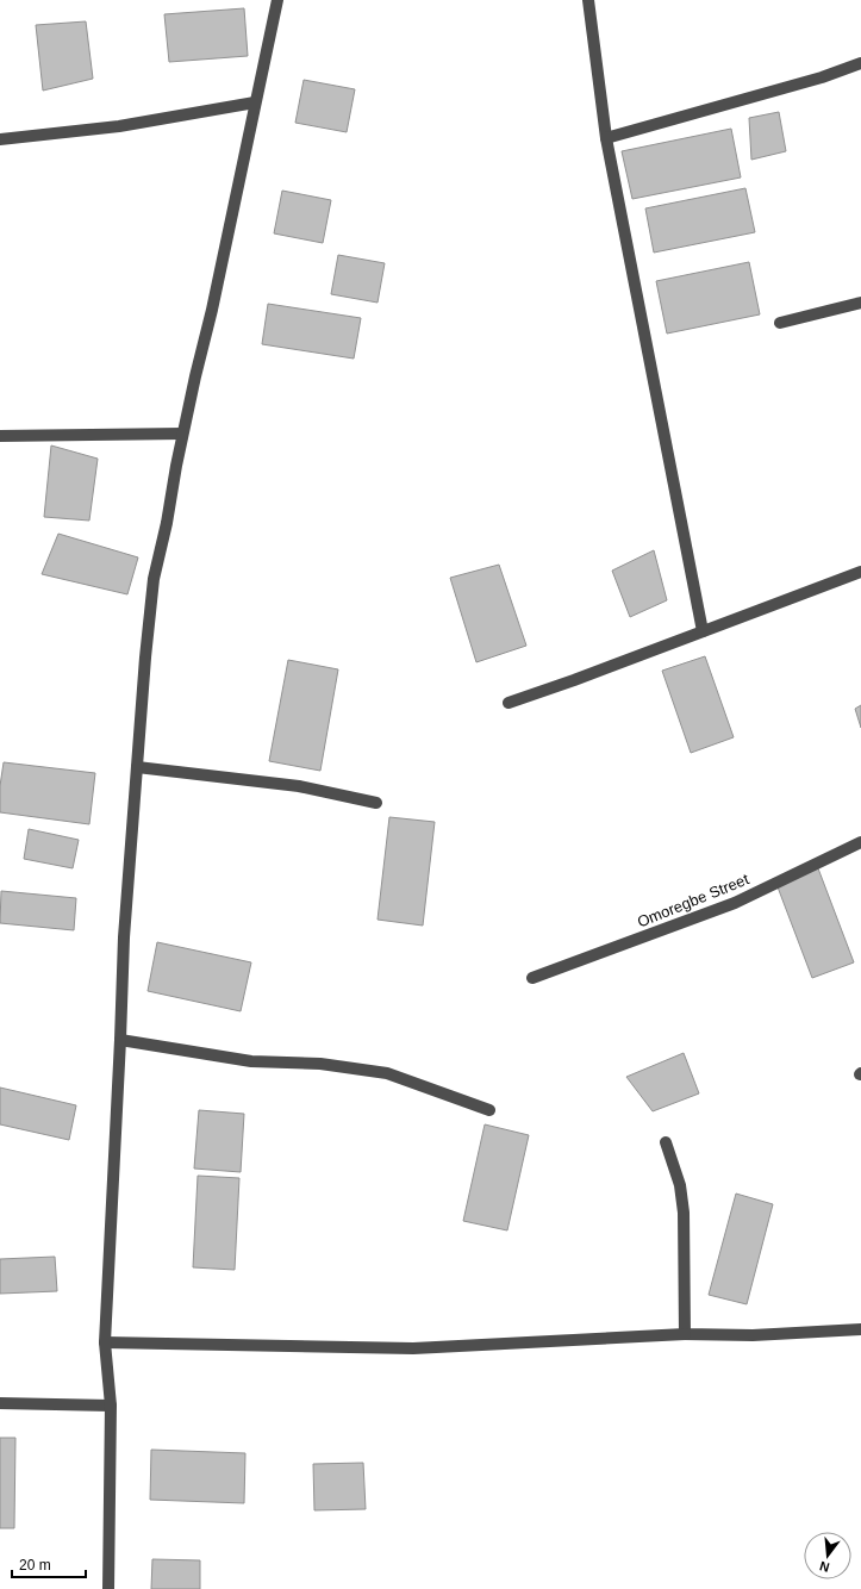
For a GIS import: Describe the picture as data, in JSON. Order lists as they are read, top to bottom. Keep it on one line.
{"streets":{"street":["Omoregbe Street"]},"scale_bar":"20 m","north":"bottom"}
